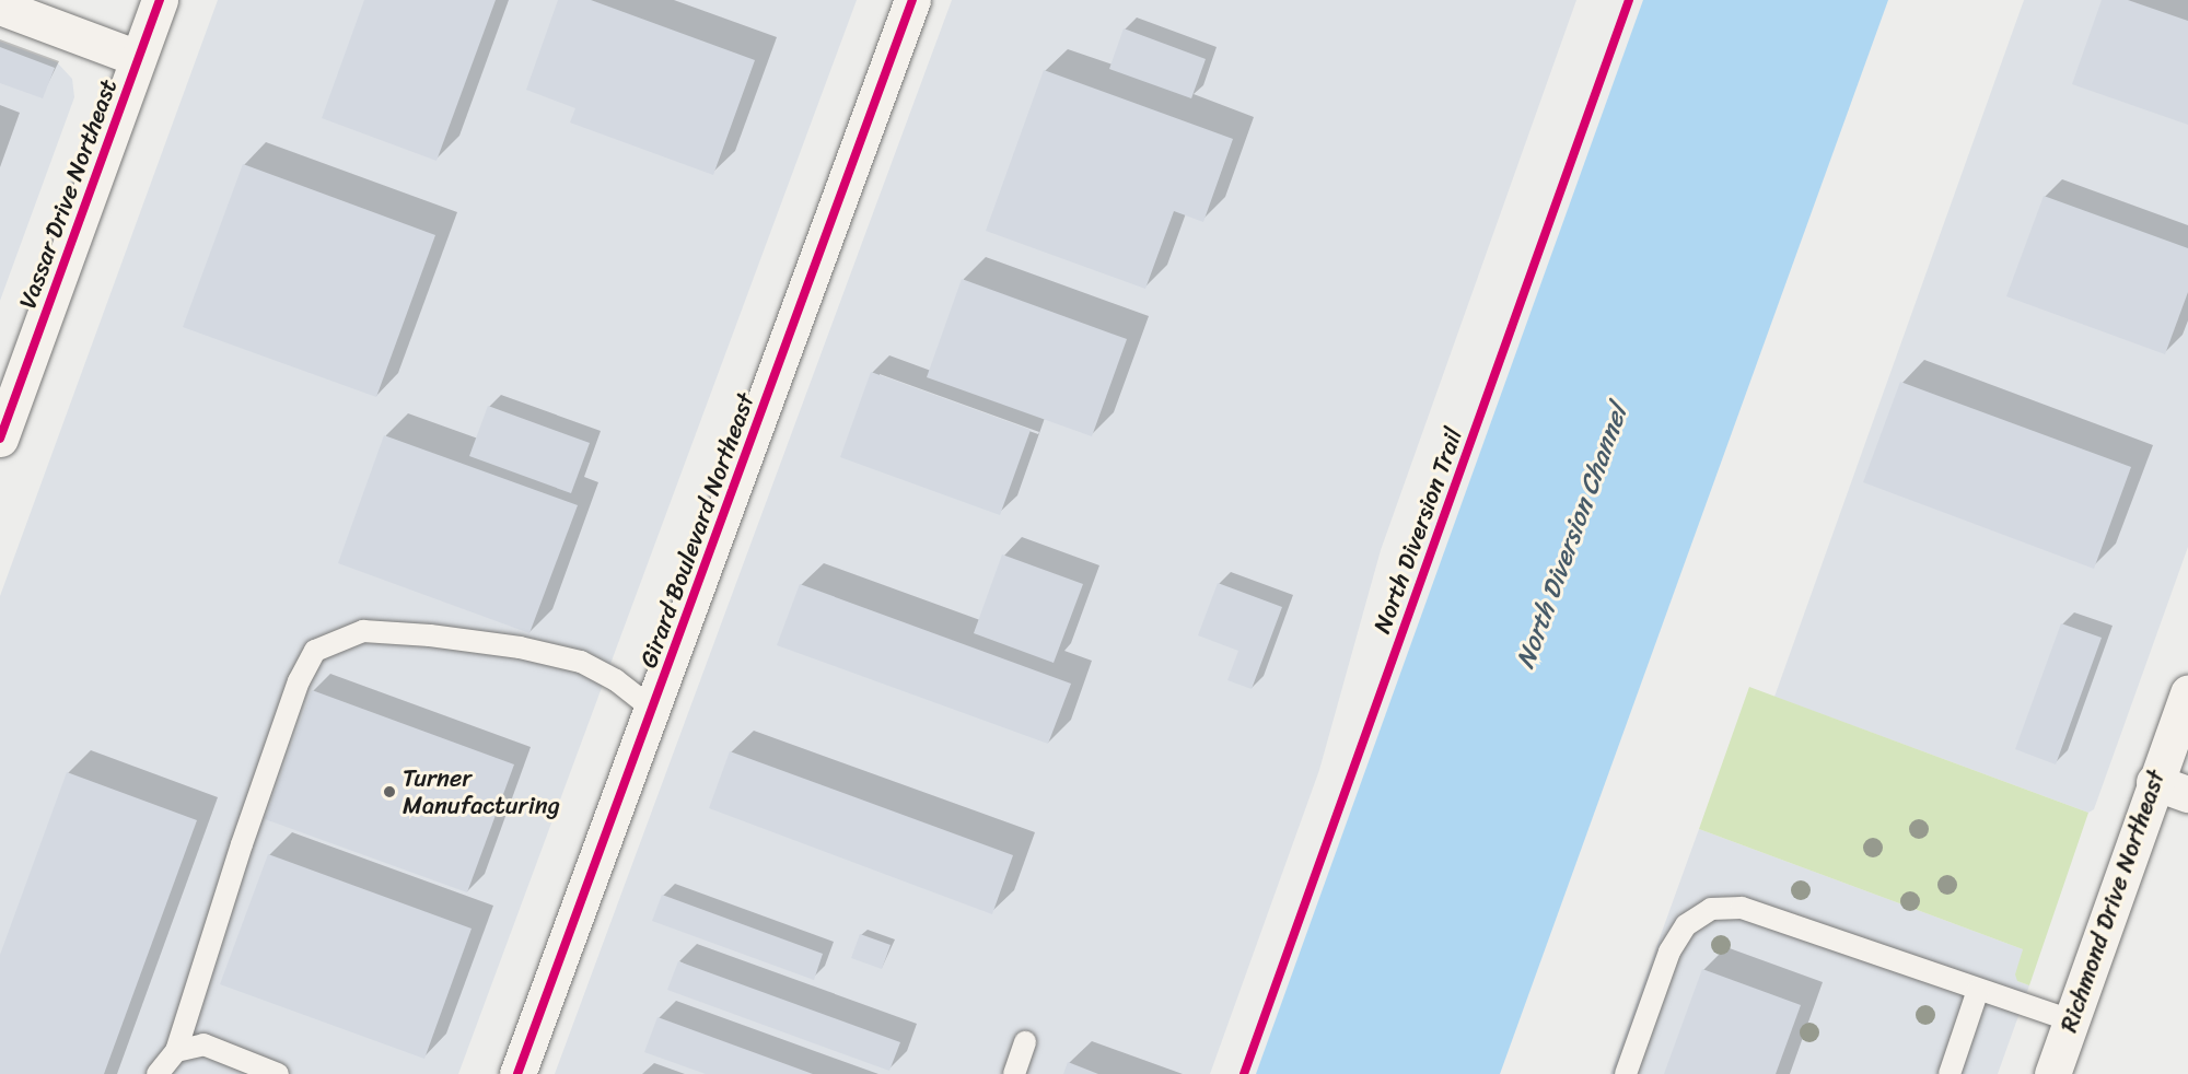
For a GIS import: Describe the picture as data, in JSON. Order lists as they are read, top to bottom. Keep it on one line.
{"streets":{"street":["Vassar Drive Northeast","Girard Boulevard Northeast","Richmond Drive Northeast"],"cycle path":["North Diversion Trail"]},"water":["North Diversion Channel"],"places":["Turner Manufacturing"]}
